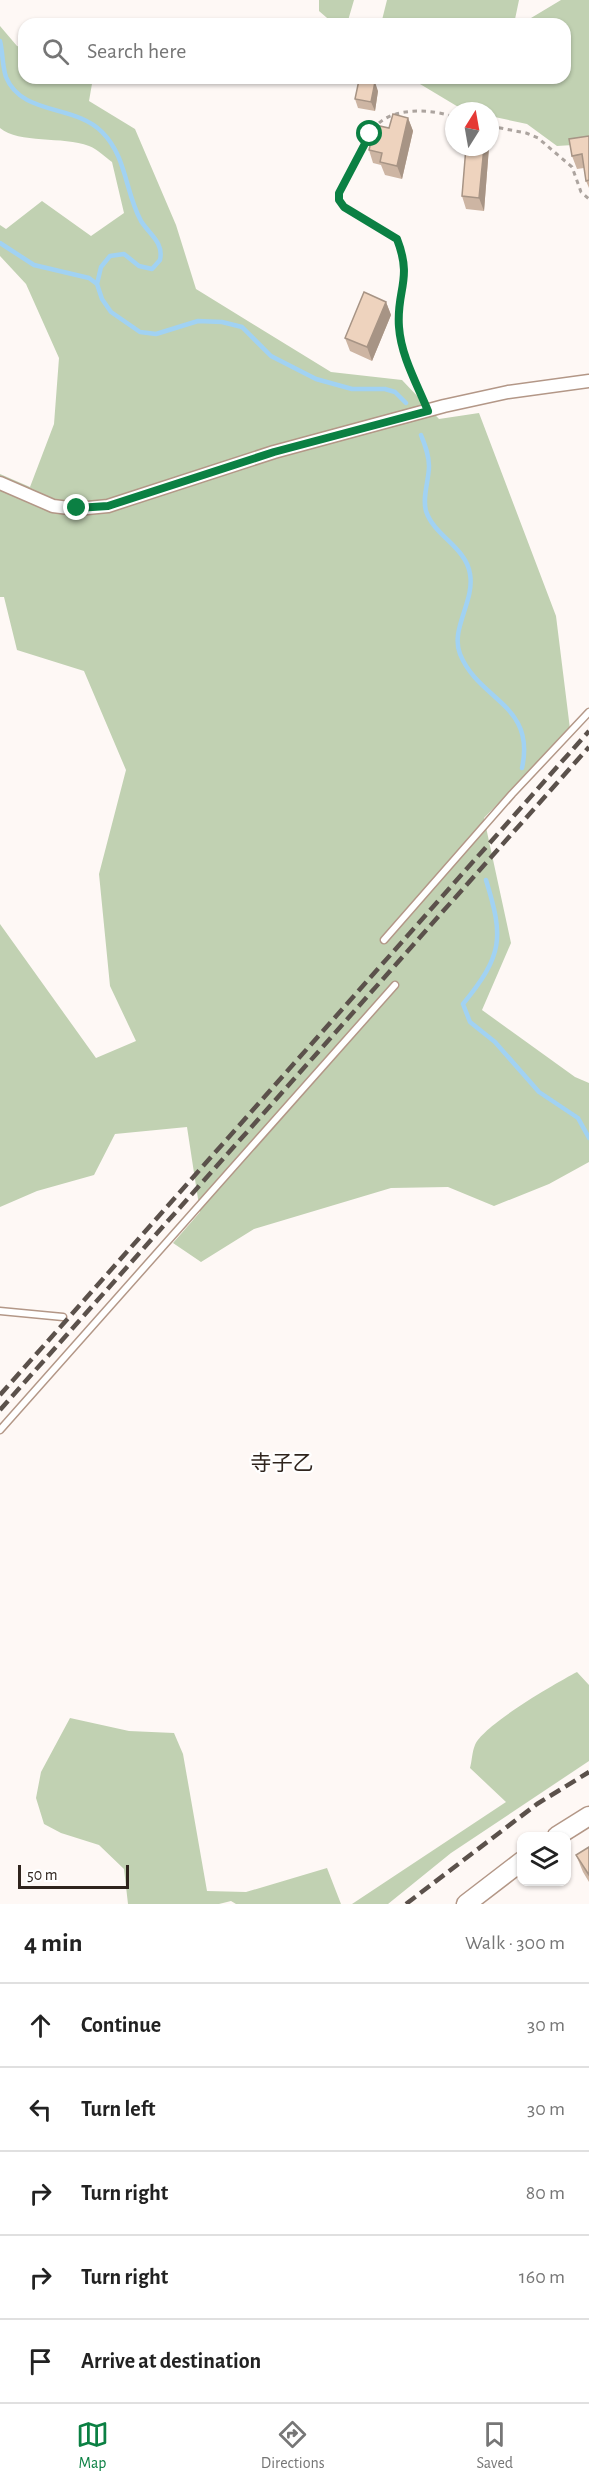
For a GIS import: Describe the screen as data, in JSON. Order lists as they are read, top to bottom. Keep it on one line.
{"districts":["寺子乙"],"scale_bar":"50 m","north":"top","page":{"search":"Search here","scale":"50 m","heading":["4 min","Walk · 300 m"],"list":[["Continue","30 m"],["Turn left","30 m"],["Turn right","80 m"],["Turn right","160 m"],"Arrive at destination"],"nav":["Map","Directions","Saved"]}}
